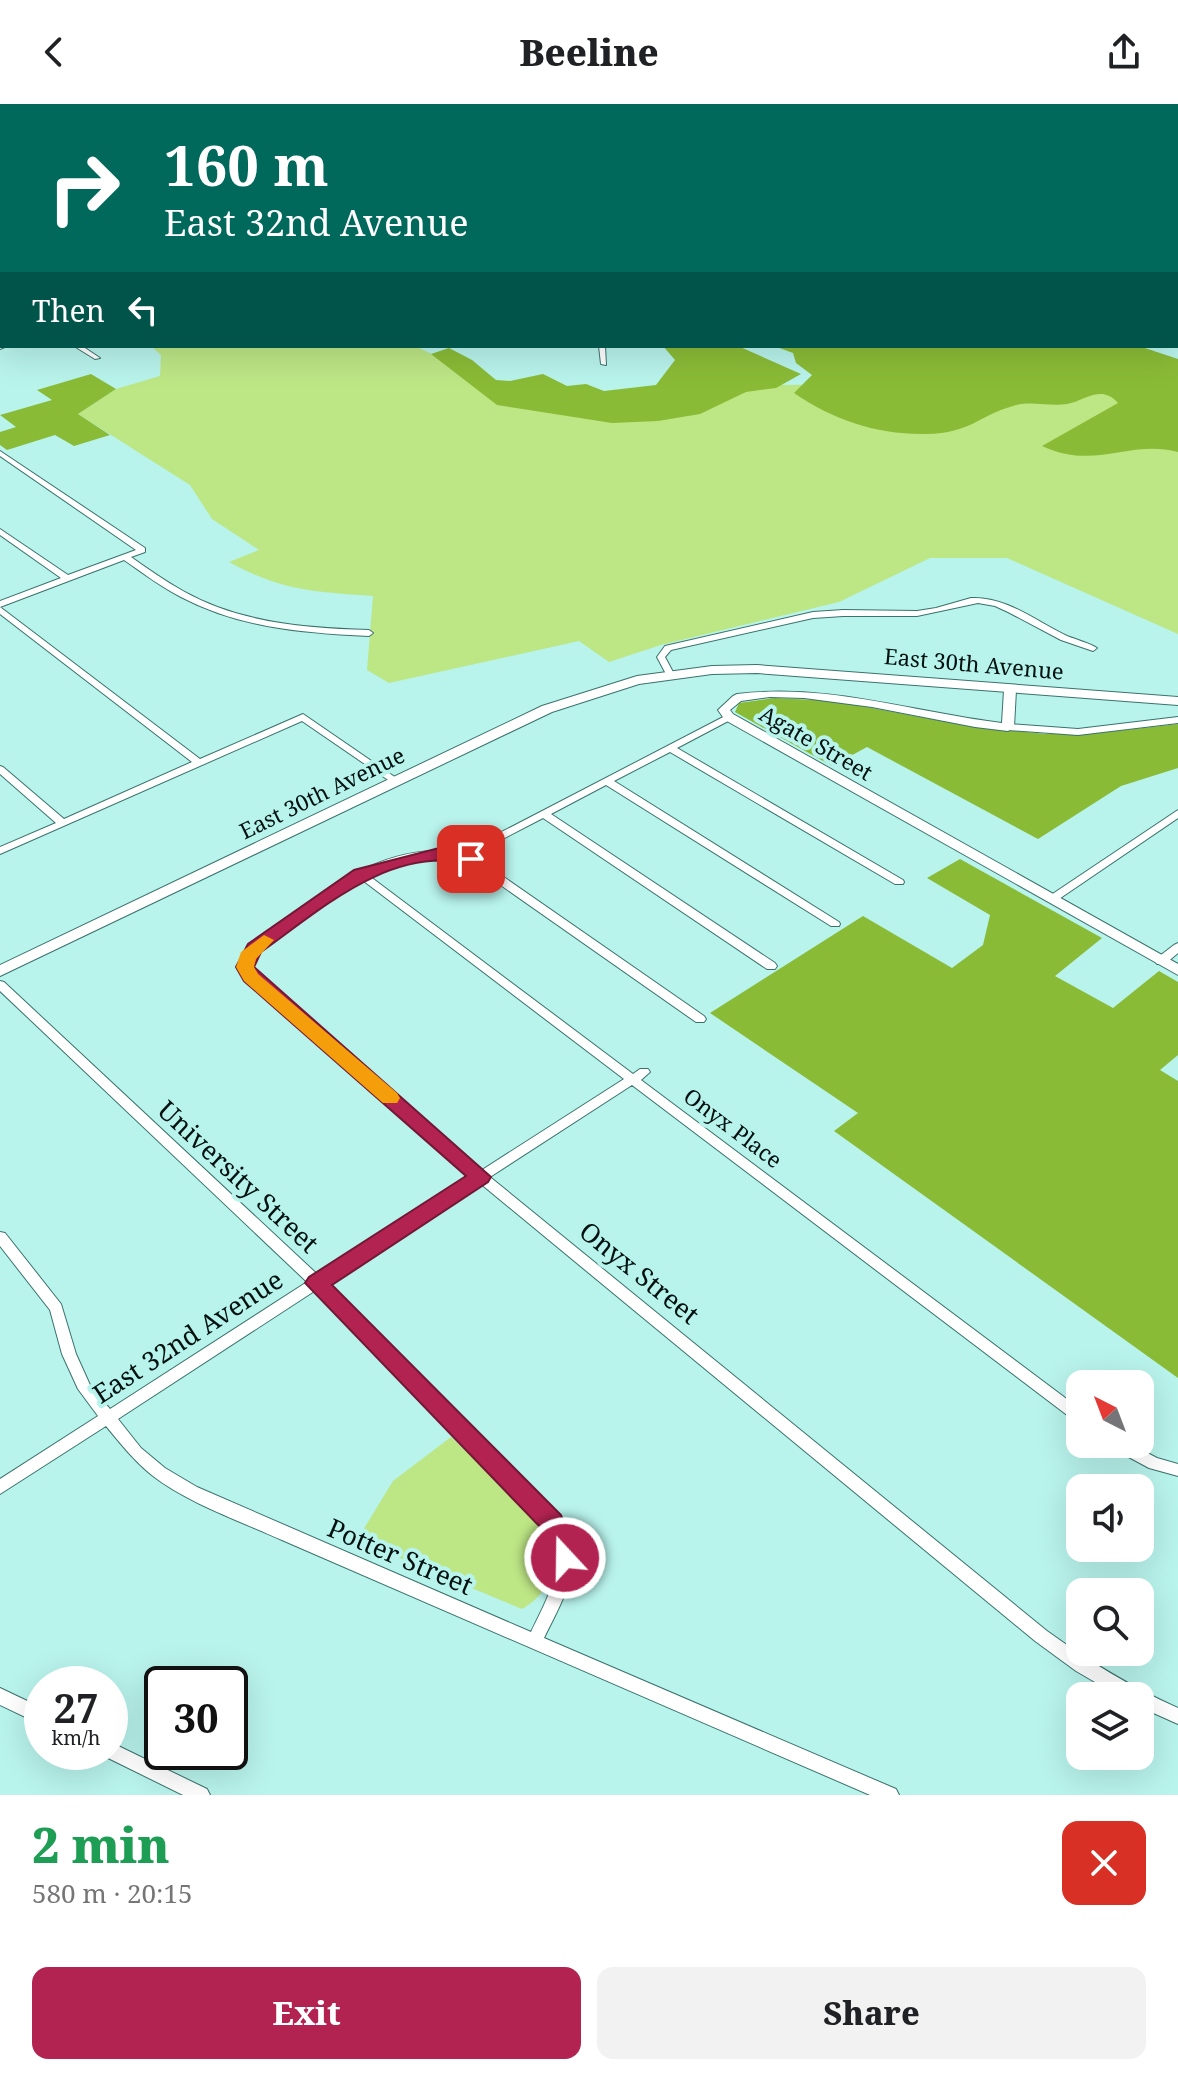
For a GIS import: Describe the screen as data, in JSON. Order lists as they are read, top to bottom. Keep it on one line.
{"streets":{"main road":["East 30th Avenue"],"street":["Agate Street","Onyx Place","University Street","Onyx Street","East 32nd Avenue","Potter Street"]},"crossings":[["Onyx Place","Onyx Street"],["Onyx Place","East 32nd Avenue"],["University Street","East 32nd Avenue"],["University Street","Potter Street"],["Onyx Street","East 32nd Avenue"],["East 32nd Avenue","Potter Street"]],"north":"top left","page":{"header":"Beeline","turn":["160 m","East 32nd Avenue"],"then":"Then","speed":"27 km/h","limit":"30","heading":["2 min","580 m · 20:15"],"buttons":["Exit","Share"]}}
